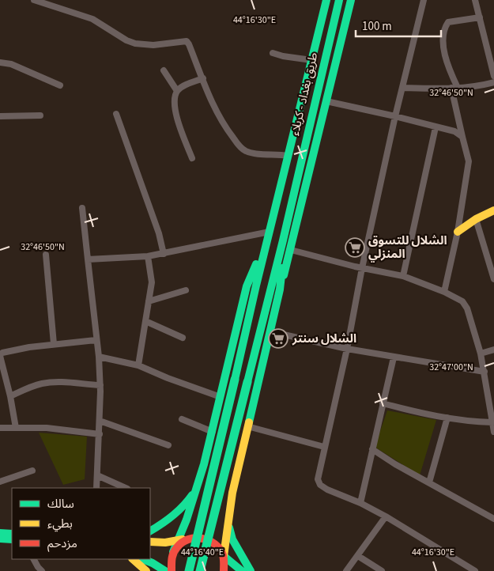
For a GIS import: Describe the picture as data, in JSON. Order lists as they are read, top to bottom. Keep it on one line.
{"streets":{"main road":["طريق بغداد - كربلاء"]},"places":{"supermarket":["الشلال للتسوق المنزلي","الشلال سنتر"]},"legend":["سالك","بطيء","مزدحم"],"scale_bar":"100 m","coordinates":["44°16'30\"E","32°46'50\"N","32°47'00\"N","44°16'40\"E"]}
